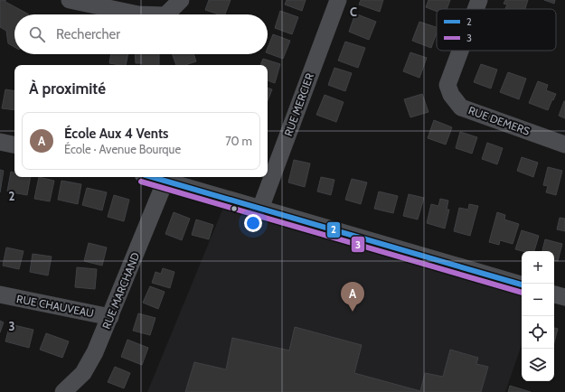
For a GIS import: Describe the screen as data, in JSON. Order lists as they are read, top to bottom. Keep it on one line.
{"streets":{"street":["RUE MERCIER","RUE DEMERS","RUE MARCHAND","RUE CHAUVEAU"]},"crossings":[["RUE MARCHAND","RUE CHAUVEAU"]],"lines":["transit line 2","transit line 3"],"legend":["2","3"],"page":{"search":"Rechercher","heading":"À proximité","list":[{"mark":"A","name":"École Aux 4 Vents","note":"École · Avenue Bourque","value":"70 m"}],"map_buttons":["+","−"],"pins":"A"},"grid":{"columns":["C"],"rows":["2","3"]}}
